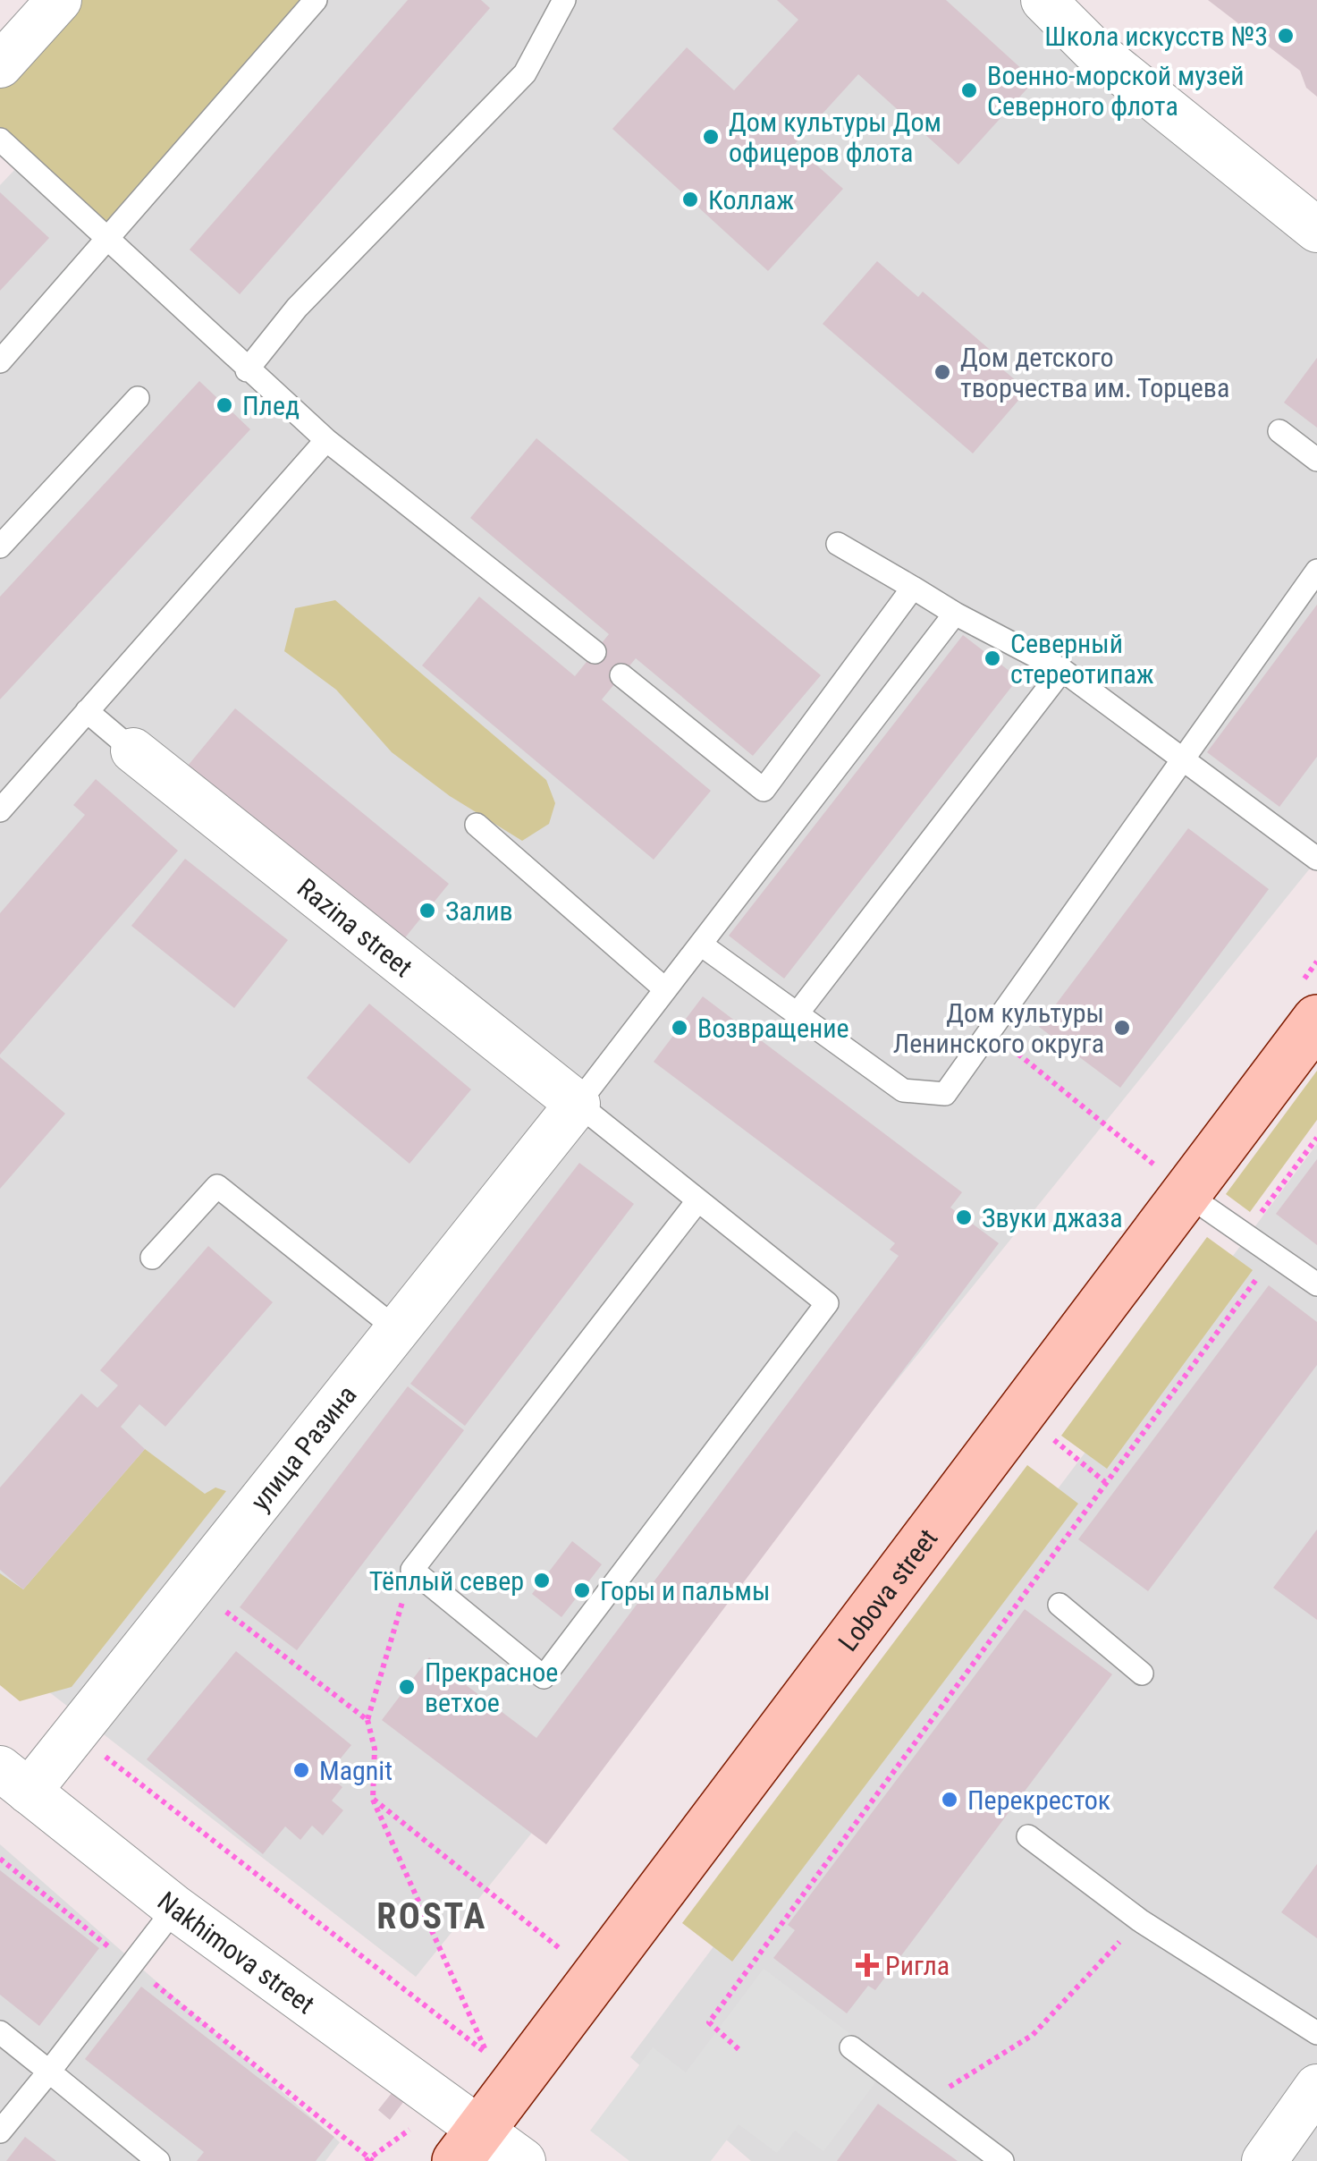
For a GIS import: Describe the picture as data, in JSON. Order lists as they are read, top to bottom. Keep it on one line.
{"streets":{"street":["Razina street","улица Разина","Lobova street","Nakhimova street"]},"crossings":[["Razina street","улица Разина"],["улица Разина","Nakhimova street"],["Lobova street","Nakhimova street"]],"districts":["ROSTA"],"places":{"other":["Школа искусств №3","Военно-морской музей Северного флота","Дом культуры Дом офицеров флота","Коллаж","Дом детского творчества им. Торцева","Плед","Северный стереотипаж","Залив","Возвращение","Дом культуры Ленинского округа","Звуки джаза","Тёплый север","Горы и пальмы","Прекрасное ветхое","Magnit","Перекресток"],"health":["Ригла"]}}
